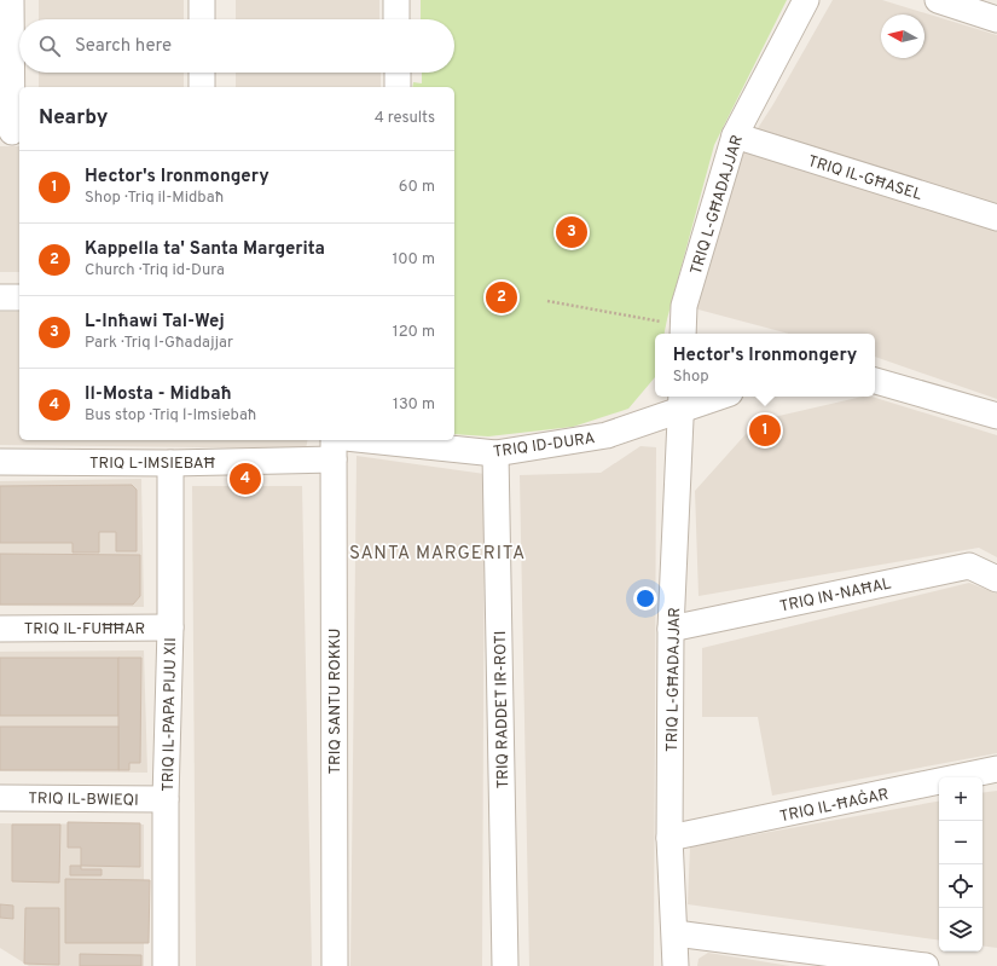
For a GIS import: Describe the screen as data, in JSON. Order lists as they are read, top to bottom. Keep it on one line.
{"streets":{"street":["TRIQ IL-GĦASEL","TRIQ L-GĦADAJJAR","TRIQ ID-DURA","TRIQ L-IMSIEBAĦ","TRIQ IN-NAĦAL","TRIQ IL-FUĦĦAR","TRIQ SANTU ROKKU","TRIQ RADDET IR-ROTI","TRIQ IL-PAPA PIJU XII","TRIQ IL-BWIEQI","TRIQ IL-ĦAĠAR"]},"crossings":[["TRIQ IL-GĦASEL","TRIQ L-GĦADAJJAR"],["TRIQ L-GĦADAJJAR","TRIQ ID-DURA"],["TRIQ L-GĦADAJJAR","TRIQ IN-NAĦAL"],["TRIQ L-GĦADAJJAR","TRIQ IL-ĦAĠAR"],["TRIQ ID-DURA","TRIQ RADDET IR-ROTI"],["TRIQ L-IMSIEBAĦ","TRIQ SANTU ROKKU"],["TRIQ L-IMSIEBAĦ","TRIQ IL-PAPA PIJU XII"],["TRIQ IL-FUĦĦAR","TRIQ IL-PAPA PIJU XII"],["TRIQ IL-PAPA PIJU XII","TRIQ IL-BWIEQI"]],"districts":["SANTA MARGERITA"],"north":"left","page":{"search":"Search here","heading":["Nearby","4 results"],"list":[{"mark":"1","name":"Hector's Ironmongery","note":"Shop · Triq il-Midbaħ","value":"60 m"},{"mark":"2","name":"Kappella ta' Santa Margerita","note":"Church · Triq id-Dura","value":"100 m"},{"mark":"3","name":"L-Inħawi Tal-Wej","note":"Park · Triq l-Għadajjar","value":"120 m"},{"mark":"4","name":"Il-Mosta - Midbaħ","note":"Bus stop · Triq l-Imsiebaħ","value":"130 m"}],"pins":["3","2","1","4"],"popup":["Hector's Ironmongery","Shop"],"map_buttons":["+","−"]}}
